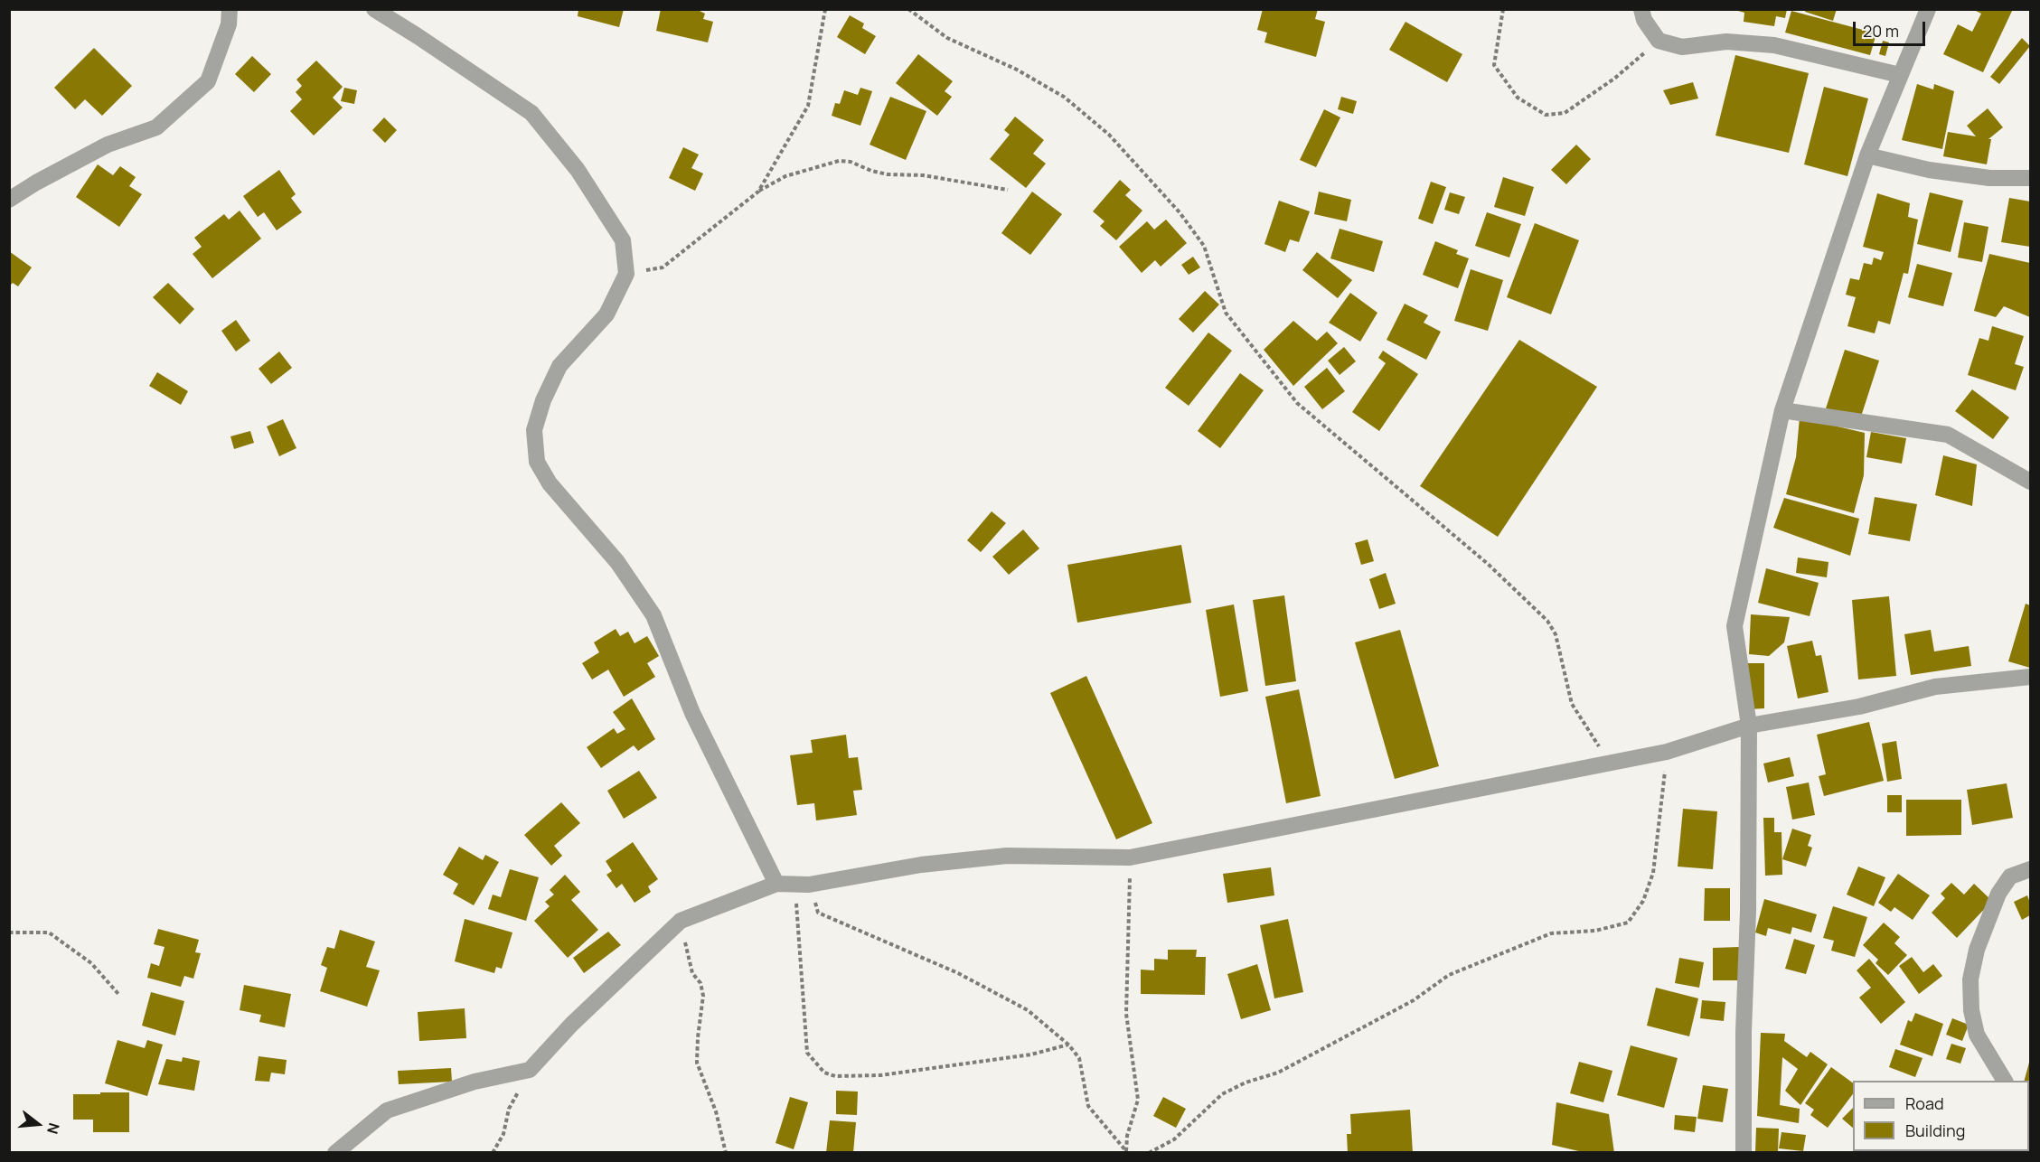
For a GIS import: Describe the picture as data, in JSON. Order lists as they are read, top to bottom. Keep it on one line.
{"legend":["Road","Building"],"scale_bar":"20 m","north":"right"}
